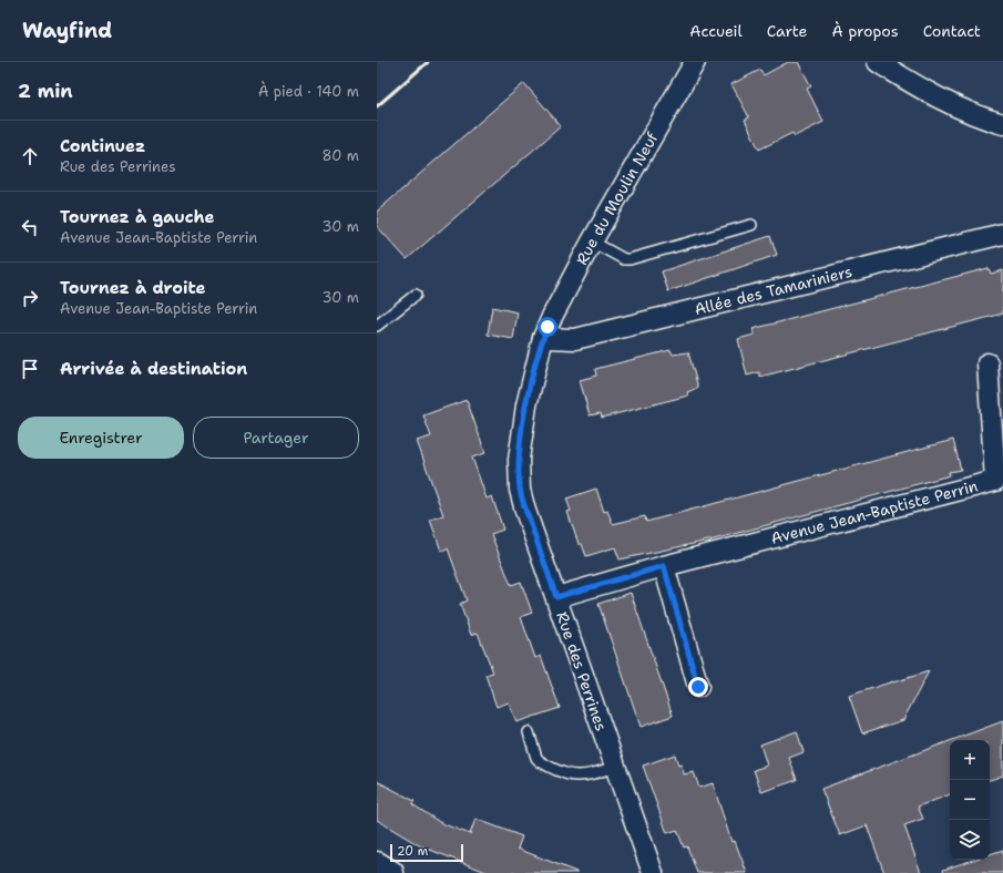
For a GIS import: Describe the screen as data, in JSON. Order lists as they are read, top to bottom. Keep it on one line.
{"streets":{"street":["Rue du Moulin Neuf","Allée des Tamariniers","Avenue Jean-Baptiste Perrin","Rue des Perrines"]},"crossings":[["Rue du Moulin Neuf","Allée des Tamariniers"],["Rue du Moulin Neuf","Rue des Perrines"],["Allée des Tamariniers","Rue des Perrines"],["Avenue Jean-Baptiste Perrin","Rue des Perrines"]],"scale_bar":"20 m","page":{"header":"Wayfind","nav":["Accueil","Carte","À propos","Contact"],"heading":["2 min","À pied · 140 m"],"list":[["Continuez","Rue des Perrines","80 m"],["Tournez à gauche","Avenue Jean-Baptiste Perrin","30 m"],["Tournez à droite","Avenue Jean-Baptiste Perrin","30 m"],"Arrivée à destination"],"buttons":["Enregistrer","Partager"],"map_buttons":["+","−"],"scale":"20 m"}}
